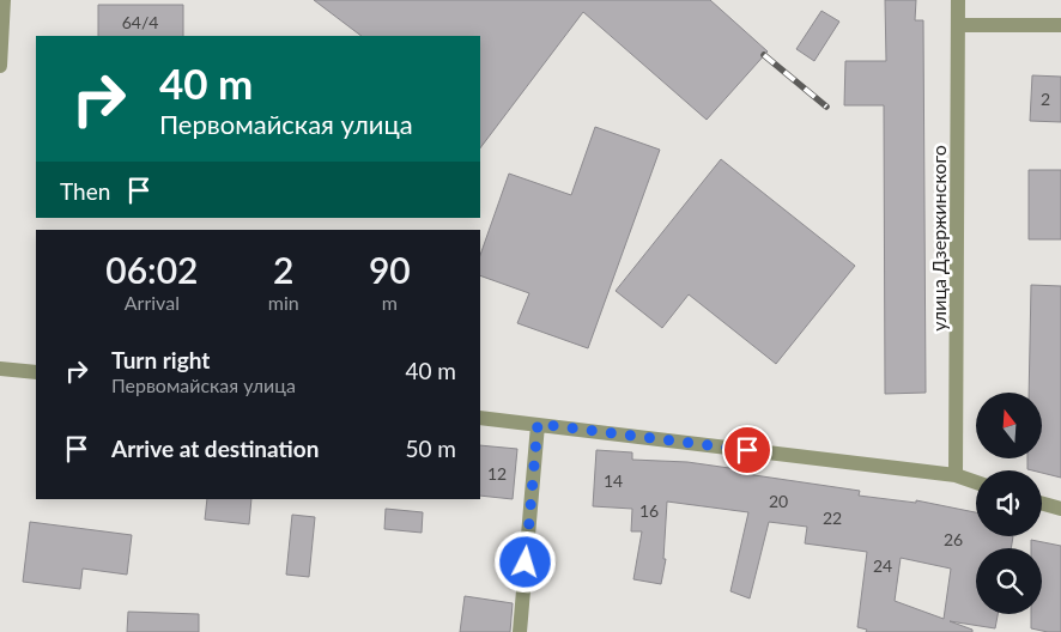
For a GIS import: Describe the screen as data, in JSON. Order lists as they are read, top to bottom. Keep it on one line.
{"streets":{"street":["улица Дзержинского"]},"house_numbers":["64/4","2","12","14","20","16","22","26","24"],"north":"top","page":{"turn":["40 m","Первомайская улица"],"then":"Then","eta":["06:02","Arrival","2","min","90","m"],"list":[{"name":"Turn right","note":"Первомайская улица","value":"40 m"},{"name":"Arrive at destination","value":"50 m"}]}}
